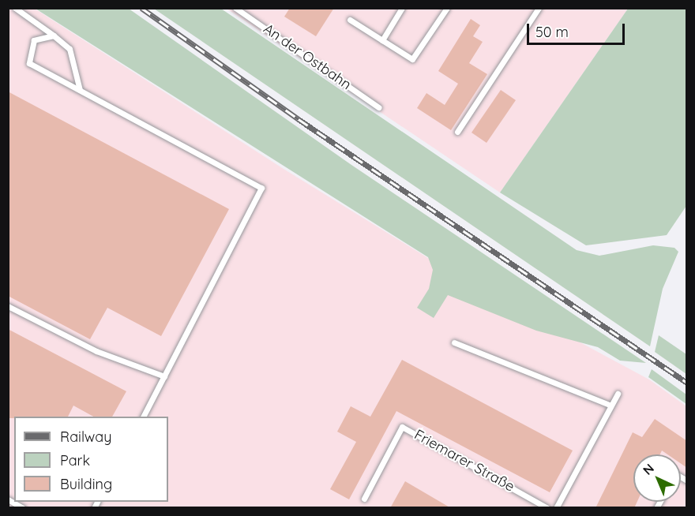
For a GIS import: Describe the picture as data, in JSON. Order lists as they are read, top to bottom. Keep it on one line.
{"streets":{"lane":["An der Ostbahn","Friemarer Straße"]},"legend":["Railway","Park","Building"],"scale_bar":"50 m","north":"top left"}
